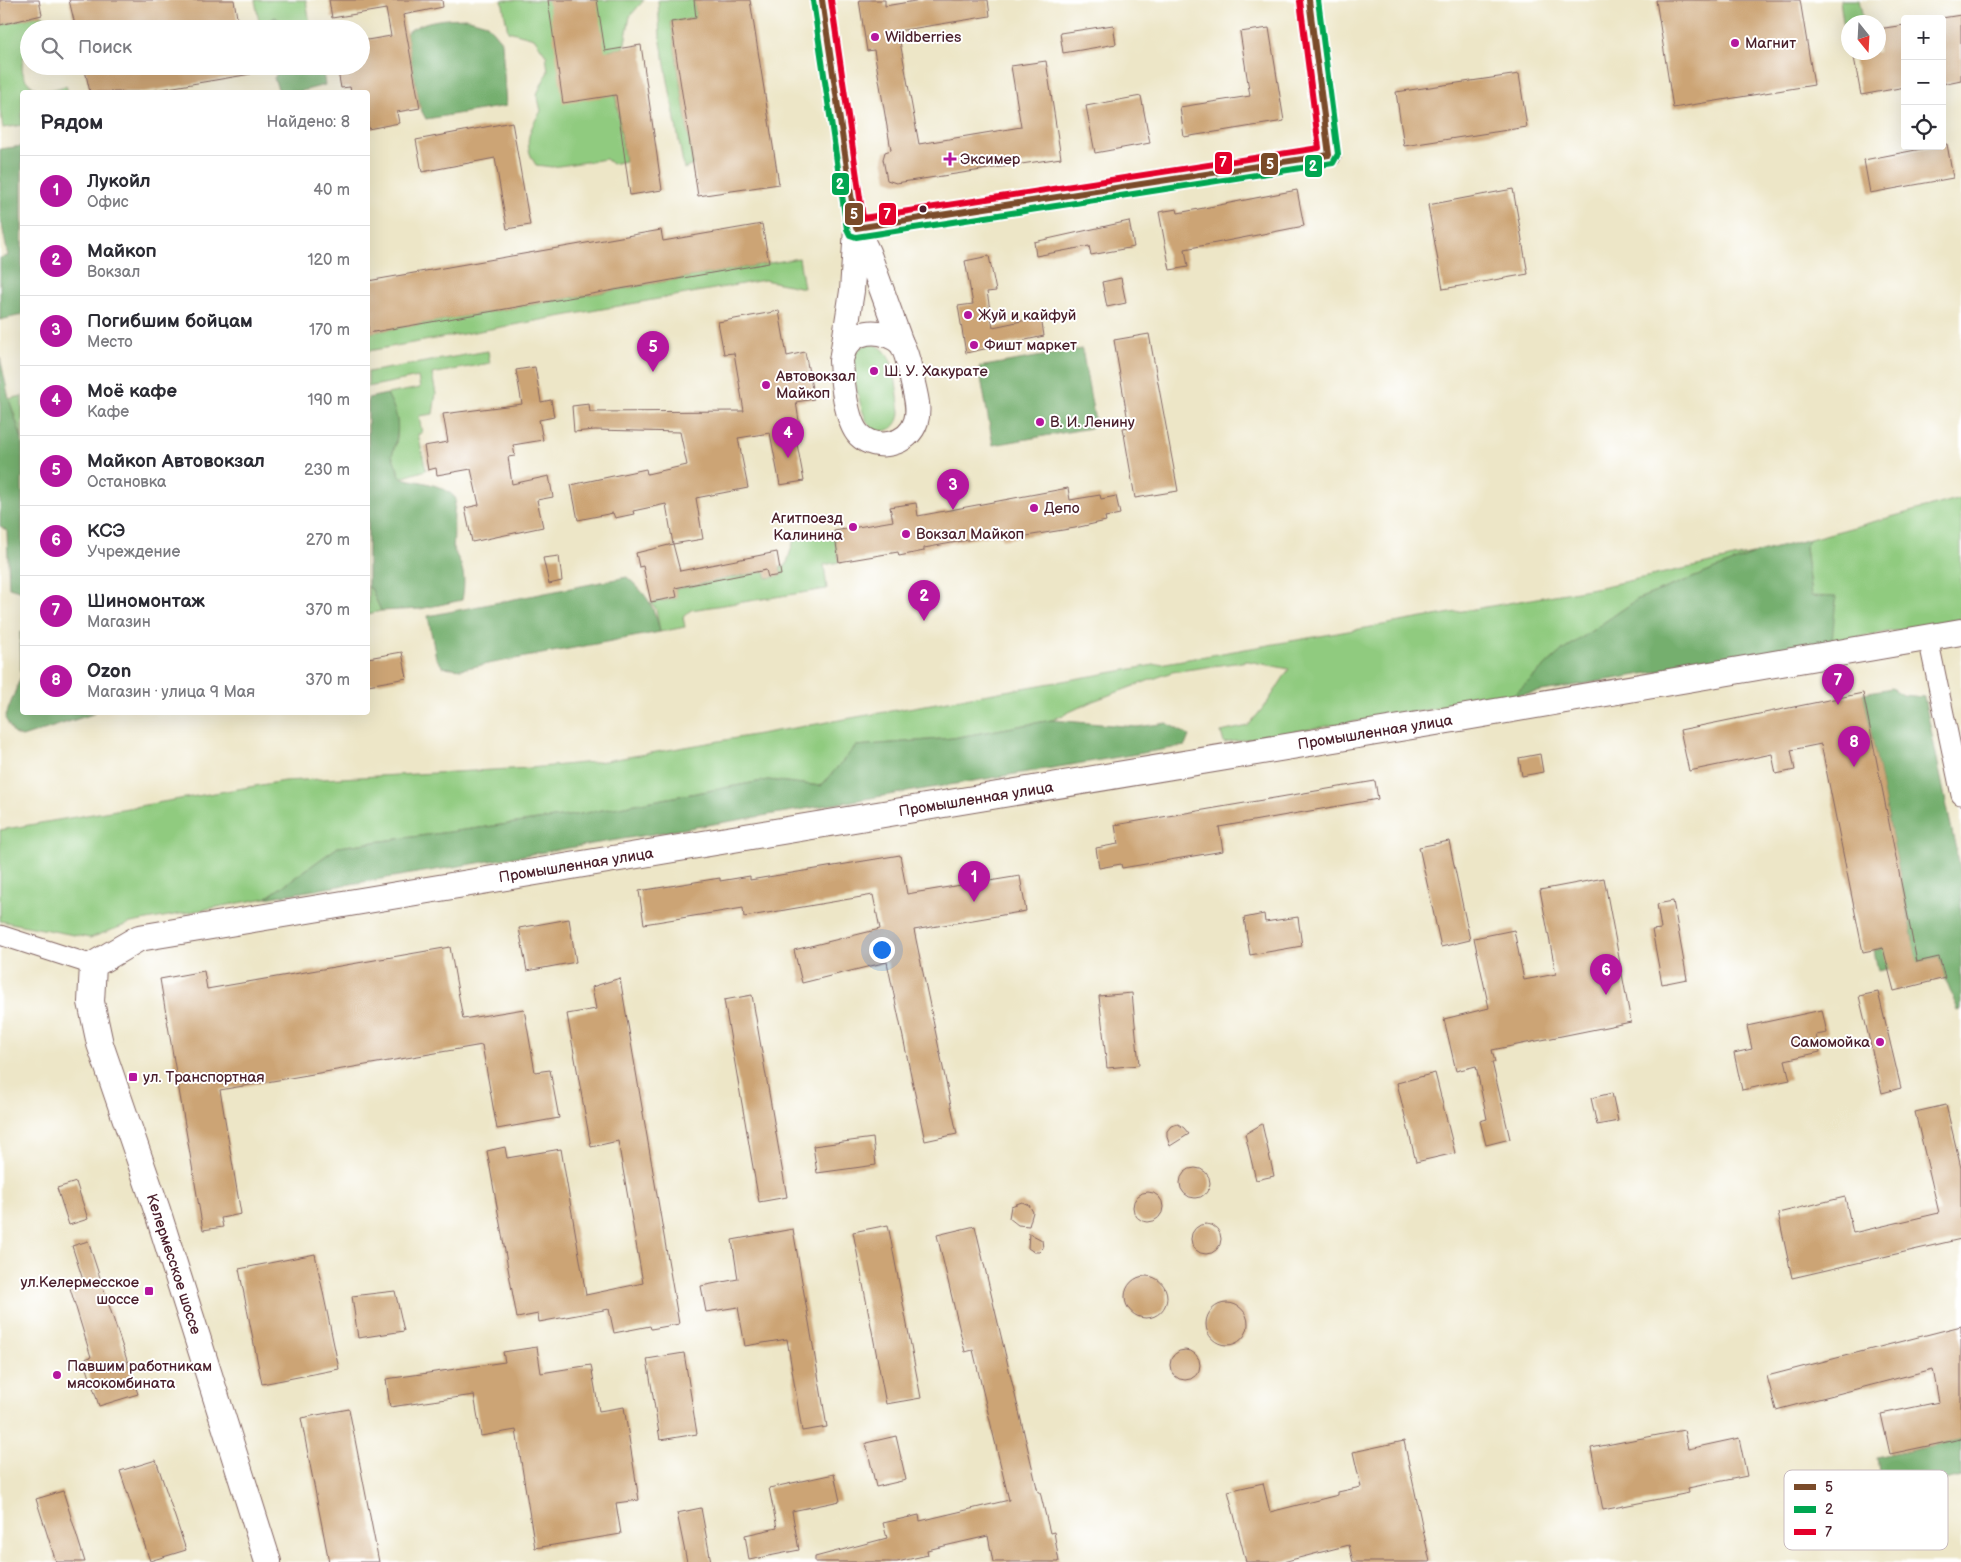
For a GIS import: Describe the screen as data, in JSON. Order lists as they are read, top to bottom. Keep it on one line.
{"streets":{"main road":["Промышленная улица","Келермесское шоссе"]},"crossings":[["Промышленная улица","Келермесское шоссе"]],"places":{"other":["Wildberries","Магнит","Жуй и кайфуй","Фишт маркет","Ш. У. Хакурате","Автовокзал Майкоп","В. И. Ленину","Депо","Агитпоезд Калинина","Вокзал Майкоп","Самомойка","Павшим работникам мясокомбината"],"health":["Эксимер"],"transit":["ул. Транспортная","ул.Келермесское шоссе"]},"lines":["transit line 5","transit line 2","transit line 7"],"legend":["5","2","7"],"north":"bottom","page":{"map_buttons":["+","−"],"search":"Поиск","heading":["Рядом","Найдено: 8"],"list":[{"mark":"1","name":"Лукойл","note":"Офис","value":"40 m"},{"mark":"2","name":"Майкоп","note":"Вокзал","value":"120 m"},{"mark":"3","name":"Погибшим бойцам","note":"Место","value":"170 m"},{"mark":"4","name":"Моё кафе","note":"Кафе","value":"190 m"},{"mark":"5","name":"Майкоп Автовокзал","note":"Остановка","value":"230 m"},{"mark":"6","name":"КСЭ","note":"Учреждение","value":"270 m"},{"mark":"7","name":"Шиномонтаж","note":"Магазин","value":"370 m"},{"mark":"8","name":"Ozon","note":"Магазин · улица 9 Мая","value":"370 m"}],"pins":["5","4","3","2","7","8","1","6"]}}
